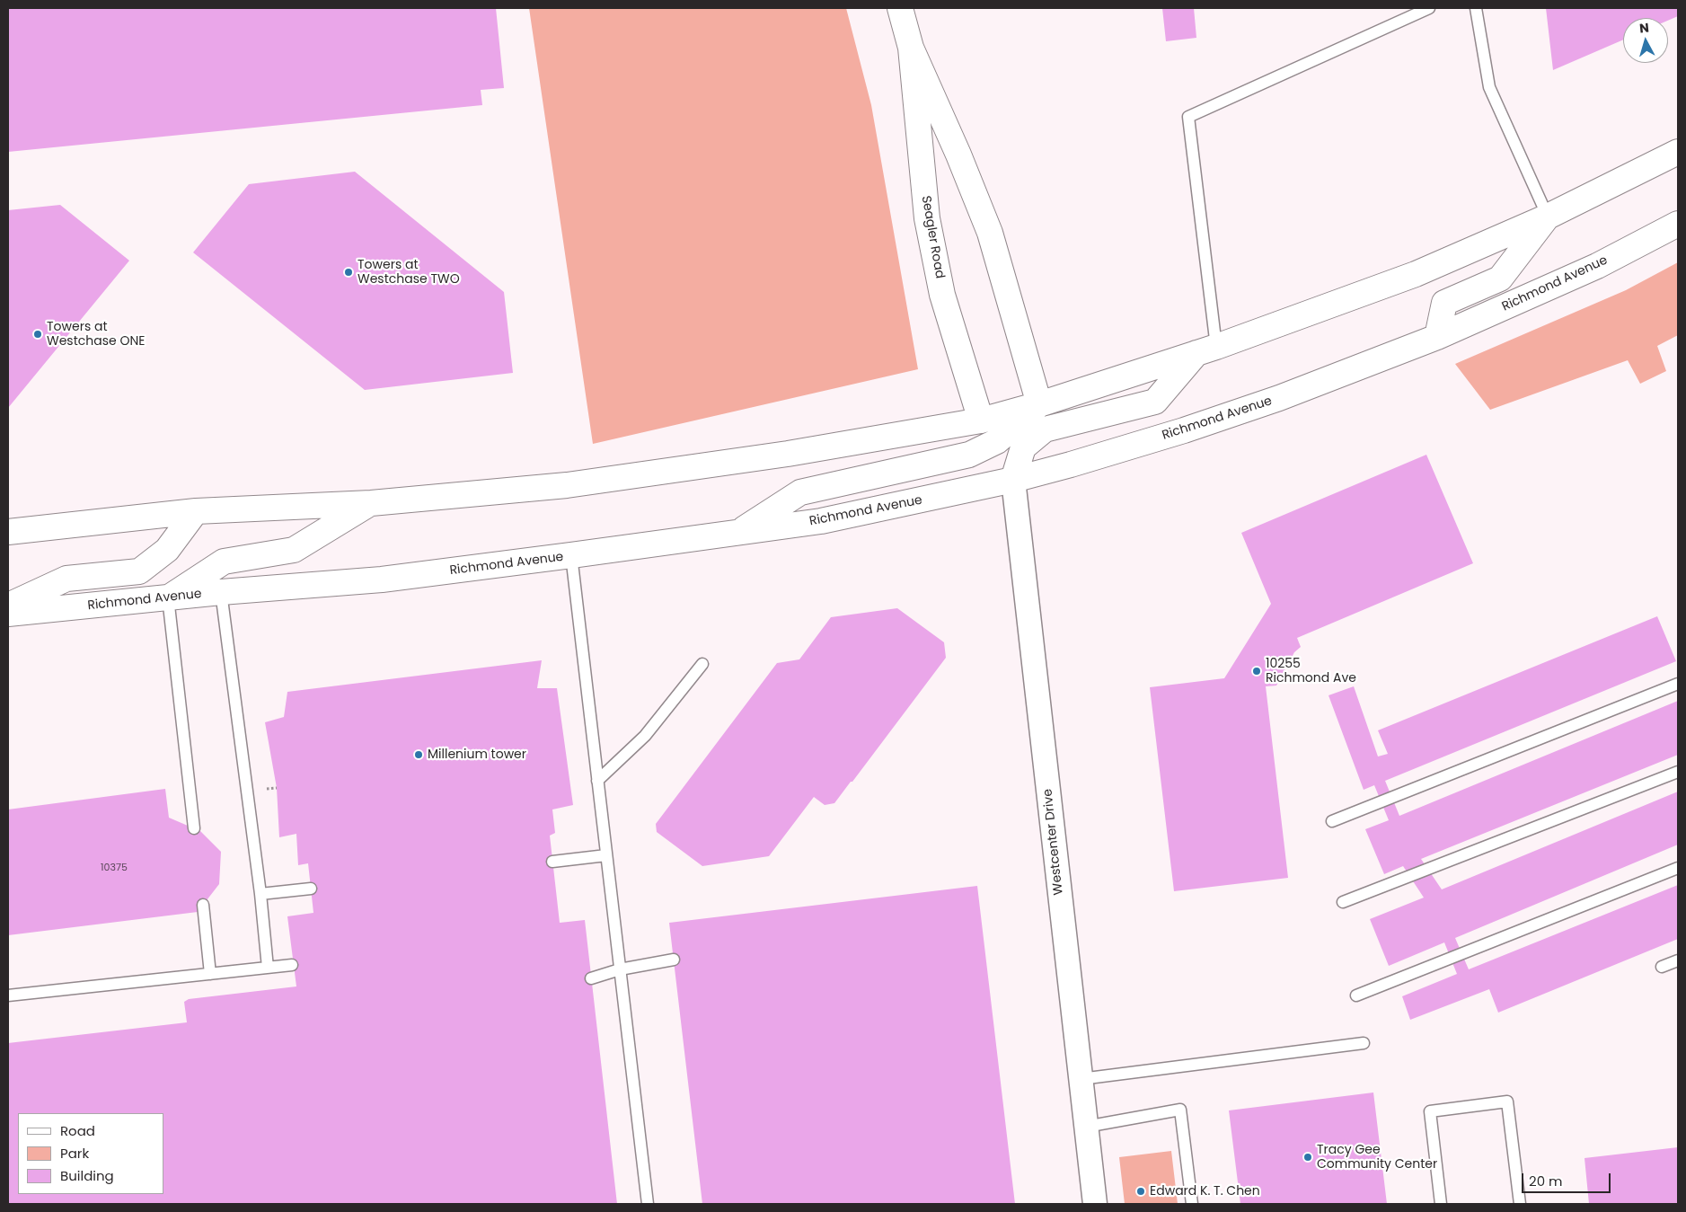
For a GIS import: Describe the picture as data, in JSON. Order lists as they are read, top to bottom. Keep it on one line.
{"streets":{"main road":["Seagler Road","Richmond Avenue"],"street":["Westcenter Drive"]},"crossings":[["Richmond Avenue","Westcenter Drive"]],"places":["Towers at Westchase TWO","Towers at Westchase ONE","10255 Richmond Ave","Millenium tower","Tracy Gee Community Center","Edward K. T. Chen"],"house_numbers":["10375"],"legend":["Road","Park","Building"],"scale_bar":"20 m","north":"top"}
